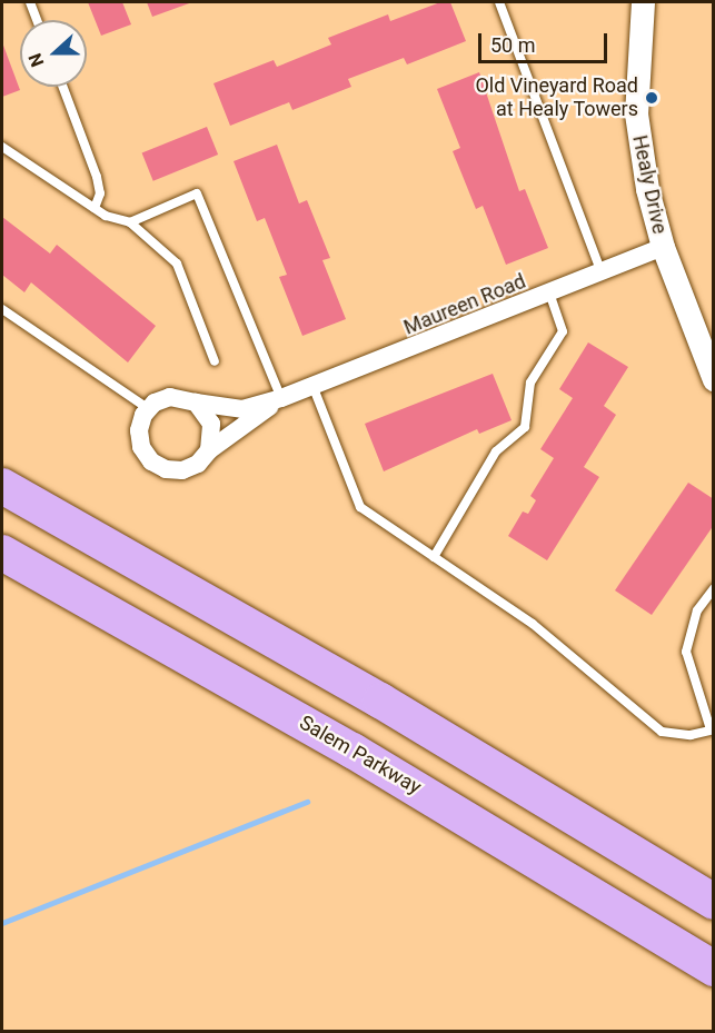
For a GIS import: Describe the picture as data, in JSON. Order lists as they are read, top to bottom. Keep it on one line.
{"streets":{"highway":["Salem Parkway"],"street":["Healy Drive","Maureen Road"]},"crossings":[["Healy Drive","Maureen Road"]],"places":["Old Vineyard Road at Healy Towers"],"scale_bar":"50 m","north":"left"}
